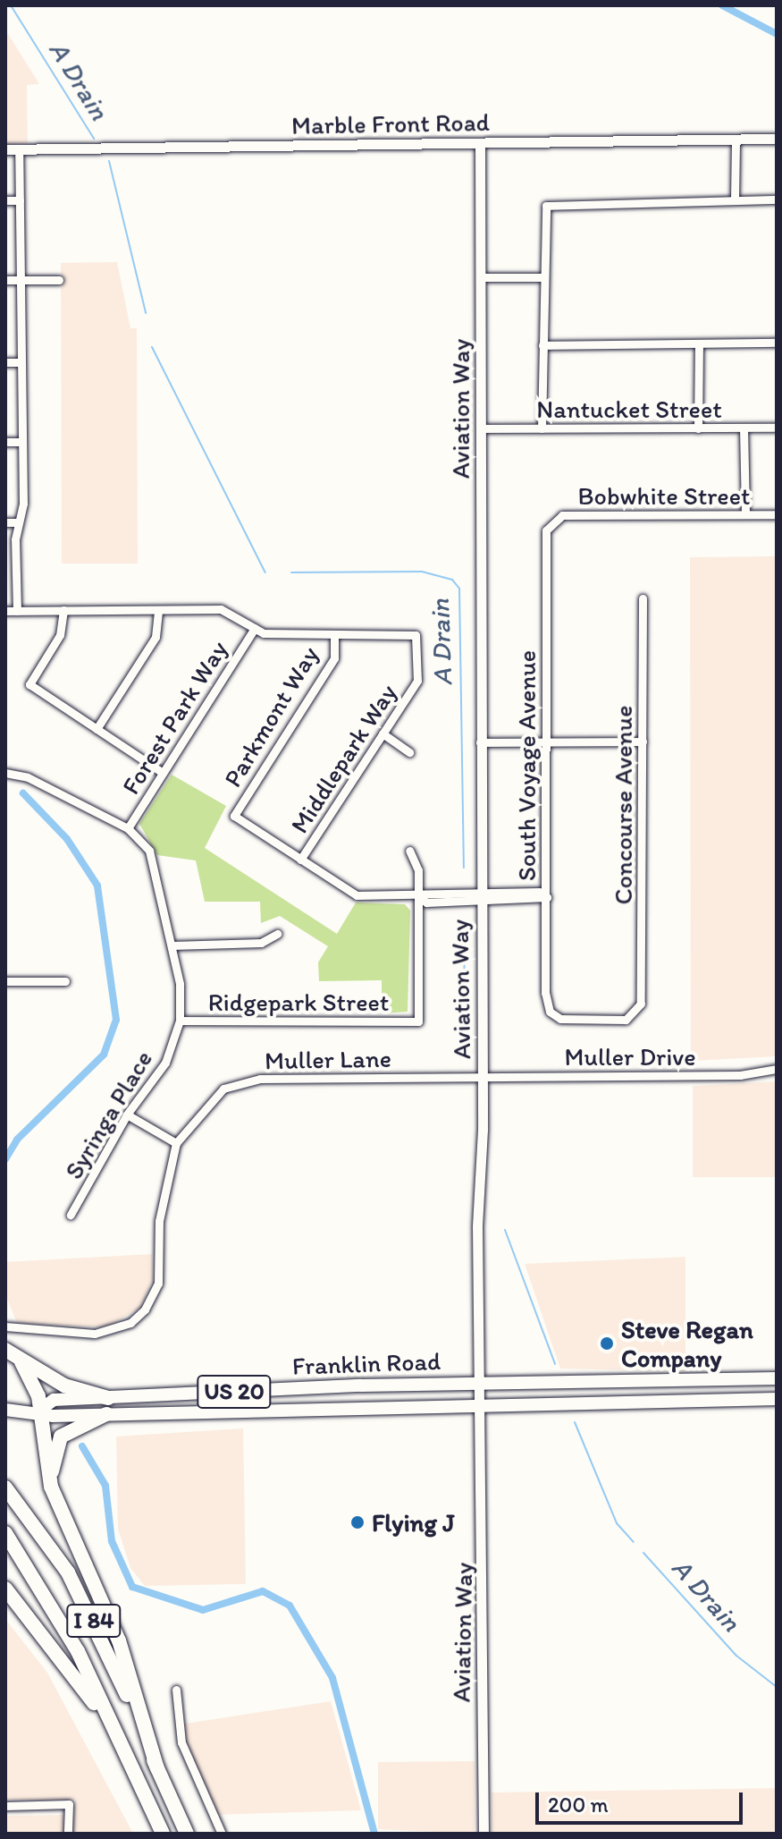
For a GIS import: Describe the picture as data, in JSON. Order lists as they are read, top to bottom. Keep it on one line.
{"streets":{"highway":["US 20","I 84"],"main road":["Franklin Road"],"street":["Marble Front Road","Aviation Way","Nantucket Street","Bobwhite Street","Parkmont Way","Forest Park Way","Middlepark Way","South Voyage Avenue","Concourse Avenue","Ridgepark Street","Muller Drive","Muller Lane","Syringa Place"]},"crossings":[["Marble Front Road","Aviation Way"],["Aviation Way","Nantucket Street"],["Aviation Way","Muller Drive"],["Aviation Way","Muller Lane"],["Aviation Way","Franklin Road"],["Aviation Way","US 20"],["Bobwhite Street","South Voyage Avenue"],["Parkmont Way","Middlepark Way"],["Forest Park Way","Syringa Place"],["South Voyage Avenue","Concourse Avenue"],["Ridgepark Street","Syringa Place"],["Muller Drive","Muller Lane"],["Franklin Road","US 20"]],"water":["A Drain"],"places":["Steve Regan Company","Flying J"],"scale_bar":"200 m"}
